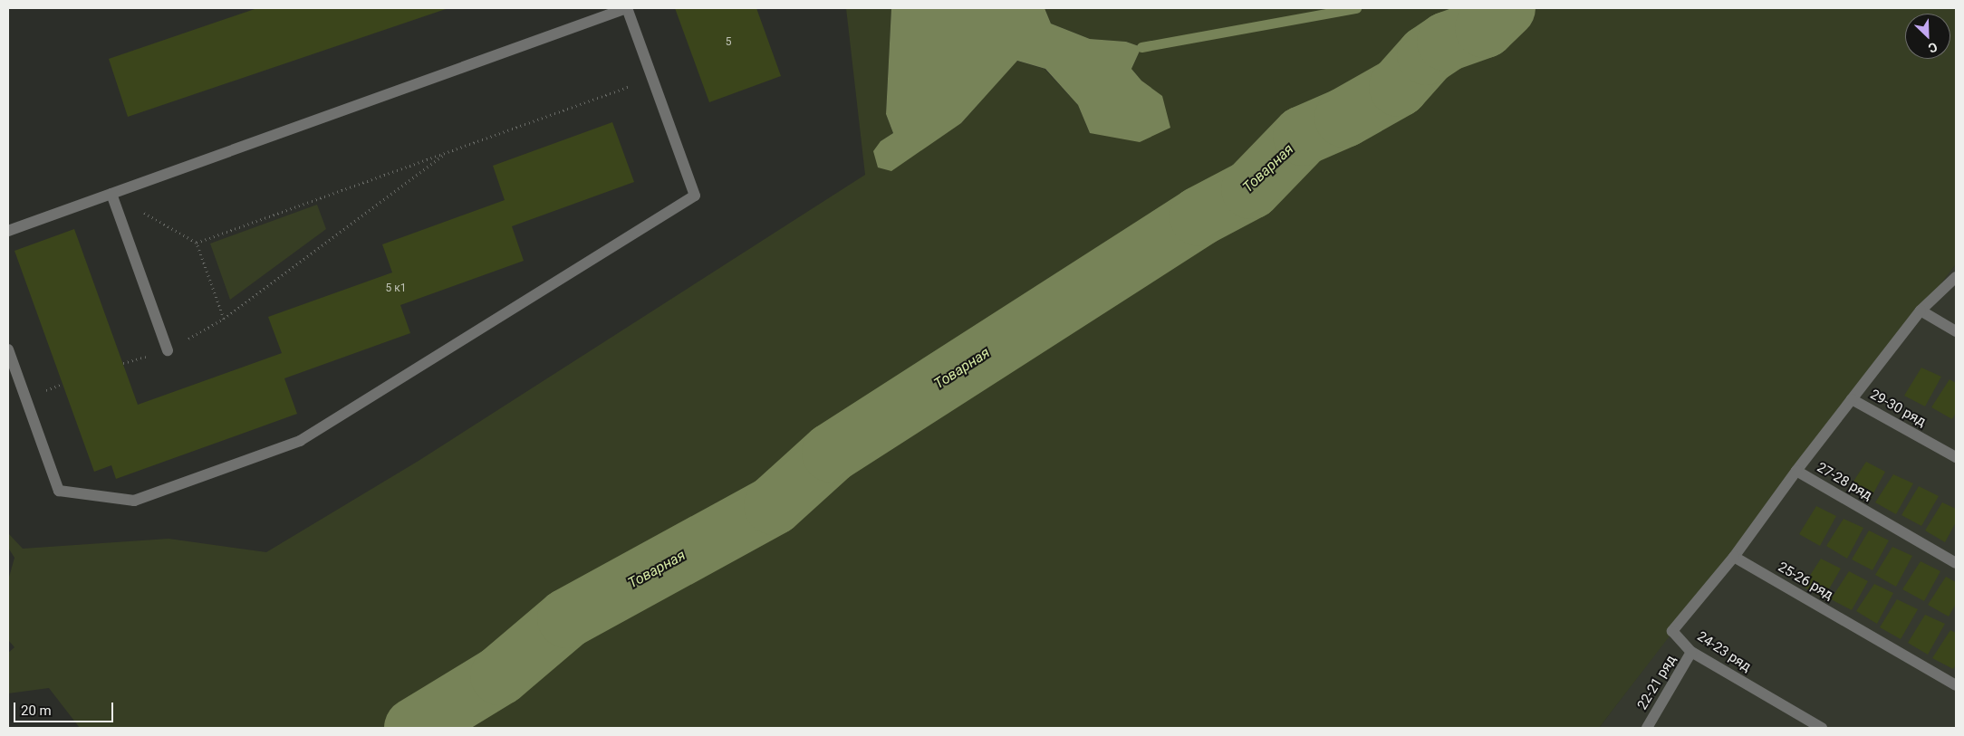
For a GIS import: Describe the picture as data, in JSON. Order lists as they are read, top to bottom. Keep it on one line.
{"streets":{"lane":["29-30 ряд","27-28 ряд","25-26 ряд","24-23 ряд","22-21 ряд"]},"crossings":[["29-30 ряд","27-28 ряд"],["25-26 ряд","24-23 ряд"],["24-23 ряд","22-21 ряд"]],"water":["Товарная"],"house_numbers":["5","5 к1"],"scale_bar":"20 m","north":"bottom right"}
